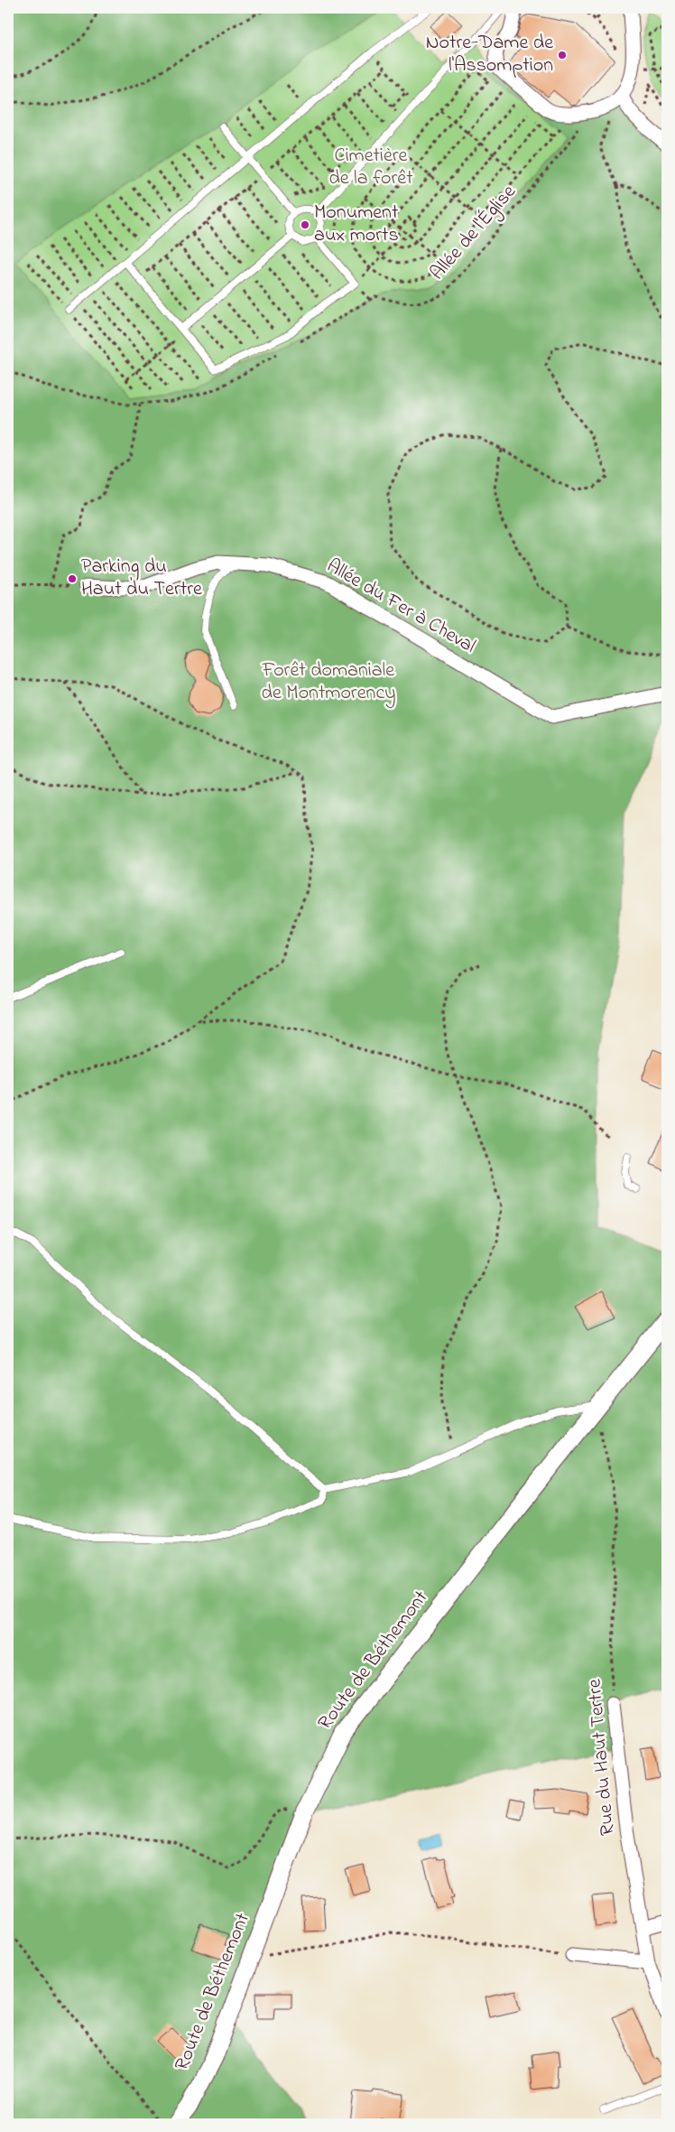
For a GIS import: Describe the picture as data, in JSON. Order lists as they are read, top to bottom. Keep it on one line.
{"streets":{"street":["Allée du Fer à Cheval","Route de Béthemont","Rue du Haut Tertre"],"path":["Allée de l'Église"]},"crossings":[["Route de Béthemont","Rue du Haut Tertre"]],"parks":["Cimetière de la forêt","Forêt domaniale de Montmorency"],"places":["Notre-Dame de l'Assomption","Monument aux morts","Parking du Haut du Tertre"]}
